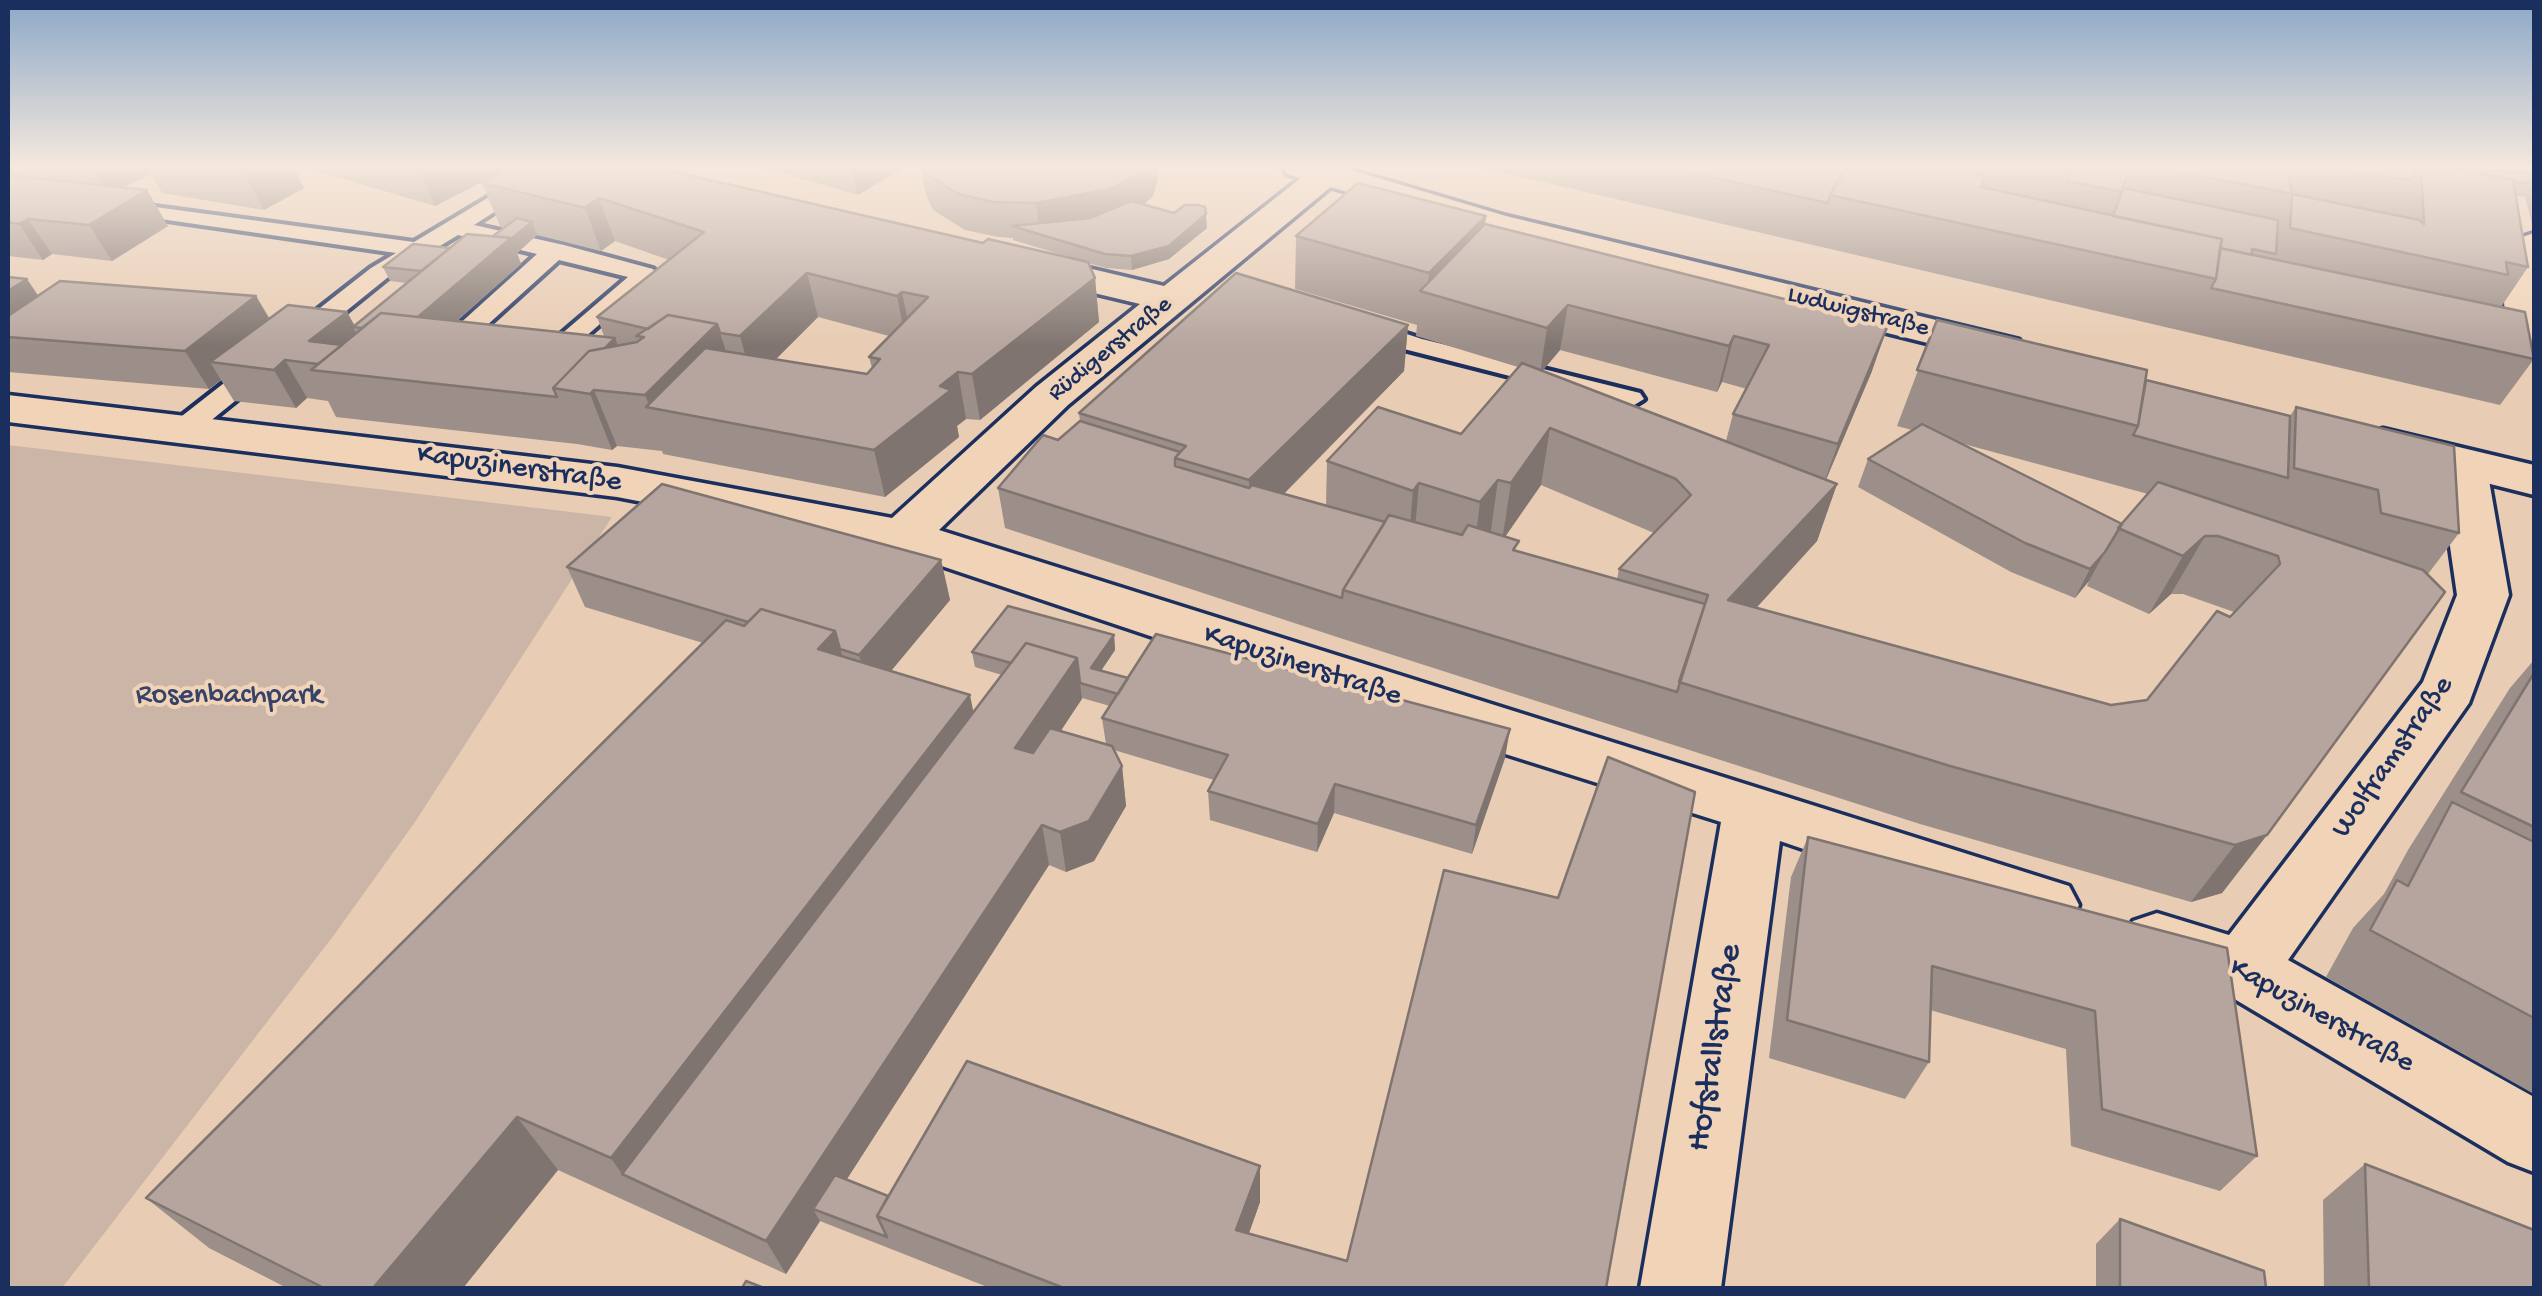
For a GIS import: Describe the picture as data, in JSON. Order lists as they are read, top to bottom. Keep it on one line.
{"streets":{"street":["Ludwigstraße","Rüdigerstraße","Kapuzinerstraße","Wolframstraße","Hofstallstraße"]},"crossings":[["Rüdigerstraße","Kapuzinerstraße"],["Kapuzinerstraße","Wolframstraße"],["Kapuzinerstraße","Hofstallstraße"]],"parks":["Rosenbachpark"]}
